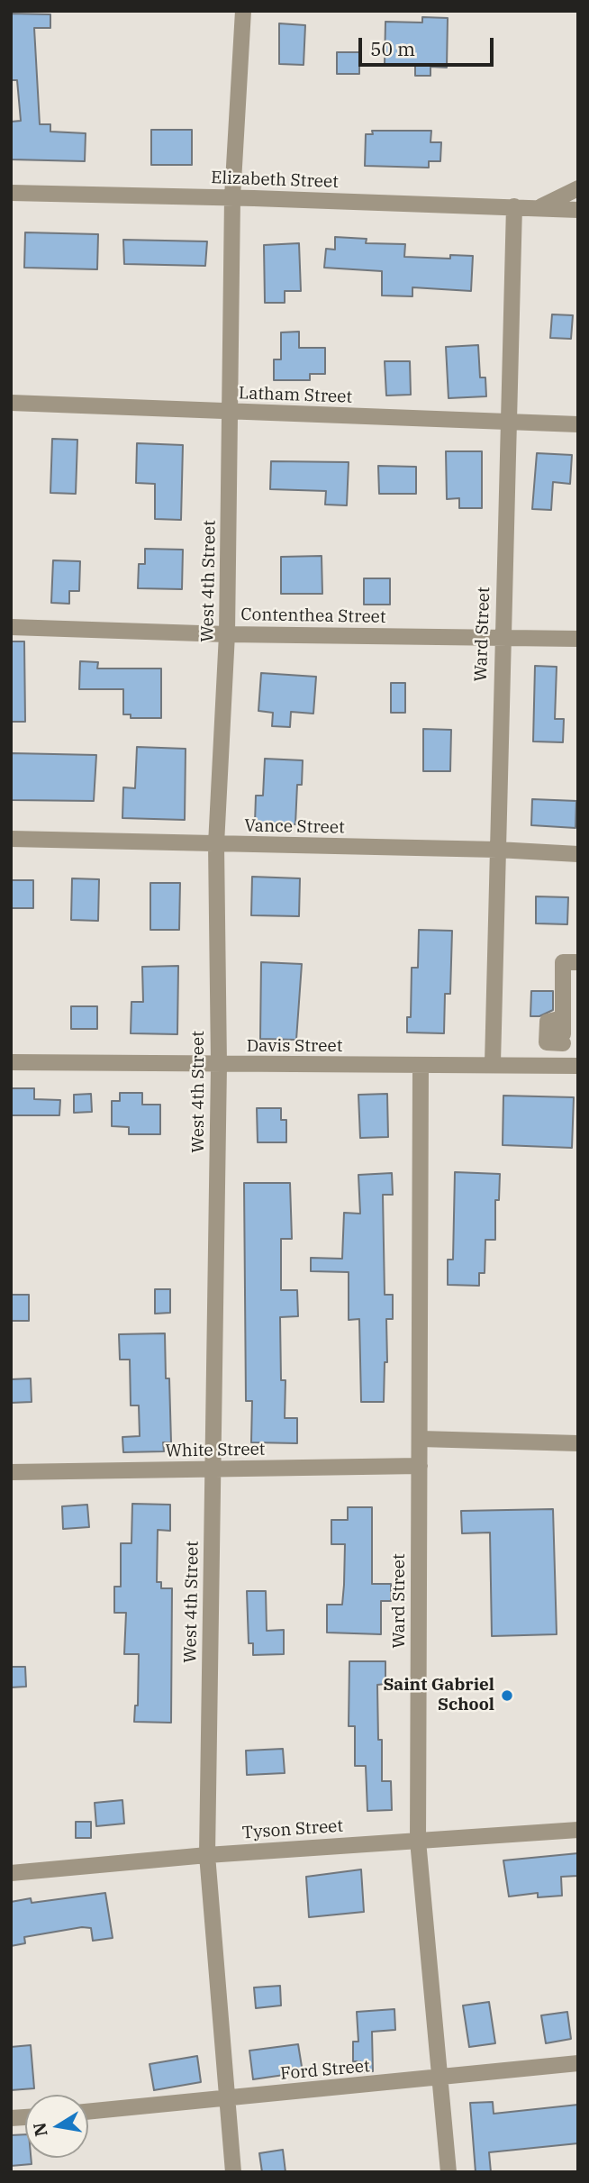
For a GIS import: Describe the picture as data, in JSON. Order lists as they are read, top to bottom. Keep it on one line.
{"streets":{"street":["Elizabeth Street","Latham Street","West 4th Street","Contenthea Street","Ward Street","Vance Street","Davis Street","White Street","Tyson Street","Ford Street"]},"crossings":[["Elizabeth Street","West 4th Street"],["Elizabeth Street","Ward Street"],["Latham Street","West 4th Street"],["Latham Street","Ward Street"],["West 4th Street","Contenthea Street"],["West 4th Street","Vance Street"],["West 4th Street","Davis Street"],["West 4th Street","White Street"],["West 4th Street","Tyson Street"],["West 4th Street","Ford Street"],["Contenthea Street","Ward Street"],["Ward Street","Vance Street"],["Ward Street","Davis Street"],["Ward Street","White Street"],["Ward Street","Tyson Street"],["Ward Street","Ford Street"]],"places":["Saint Gabriel School"],"scale_bar":"50 m","north":"left"}
